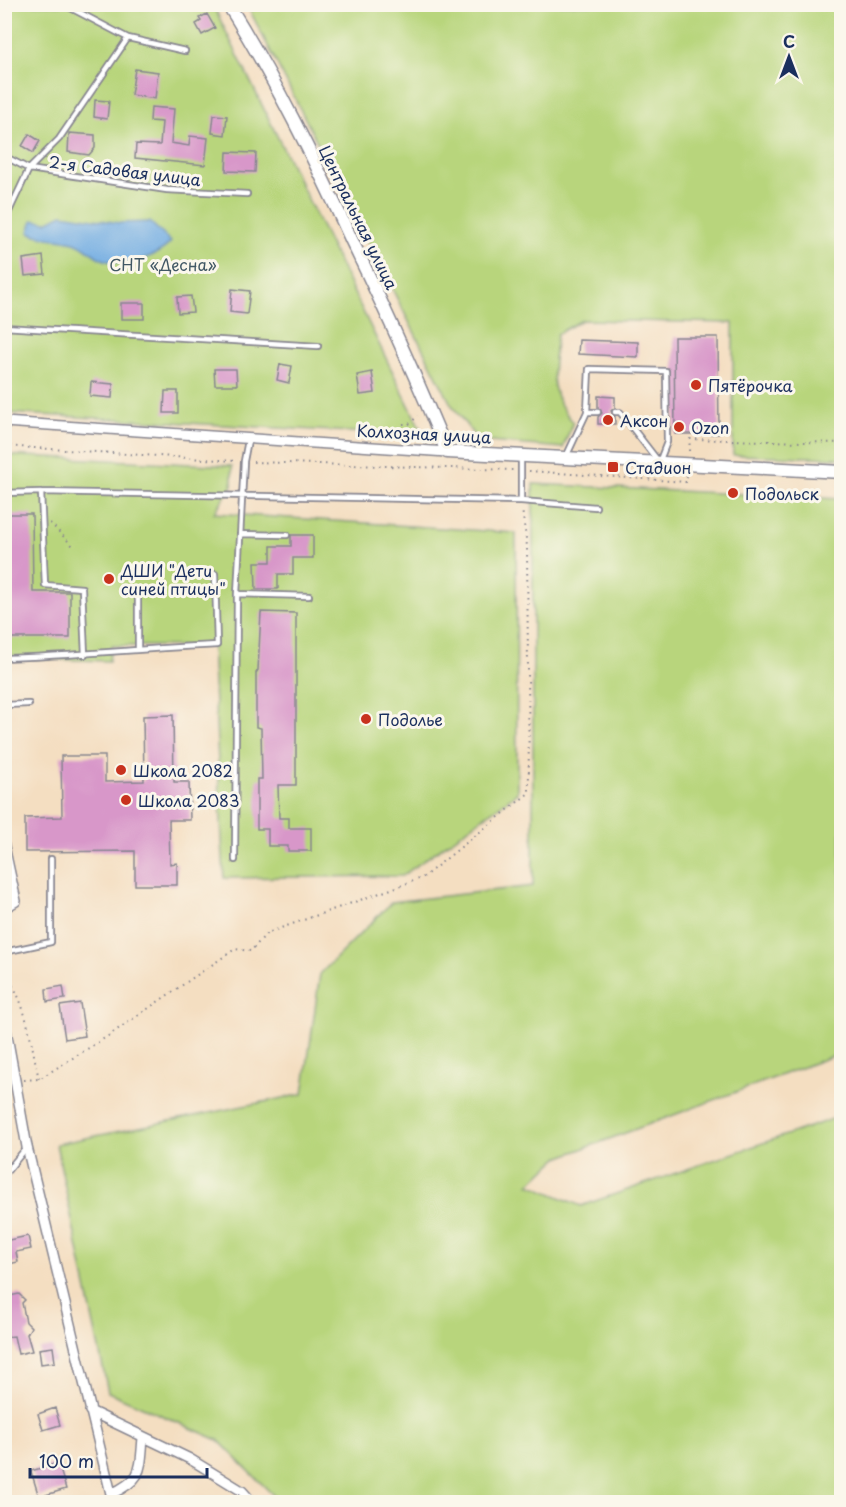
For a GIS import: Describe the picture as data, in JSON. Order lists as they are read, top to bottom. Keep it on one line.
{"streets":{"street":["Центральная улица","Колхозная улица"],"lane":["2-я Садовая улица"]},"crossings":[["Центральная улица","Колхозная улица"]],"parks":["СНТ «Десна»"],"places":{"other":["Пятёрочка","Аксон","Ozon","Подольск","ДШИ \"Дети синей птицы\"","Подолье","Школа 2082","Школа 2083"],"transit":["Стадион"]},"scale_bar":"100 m","north":"top"}
